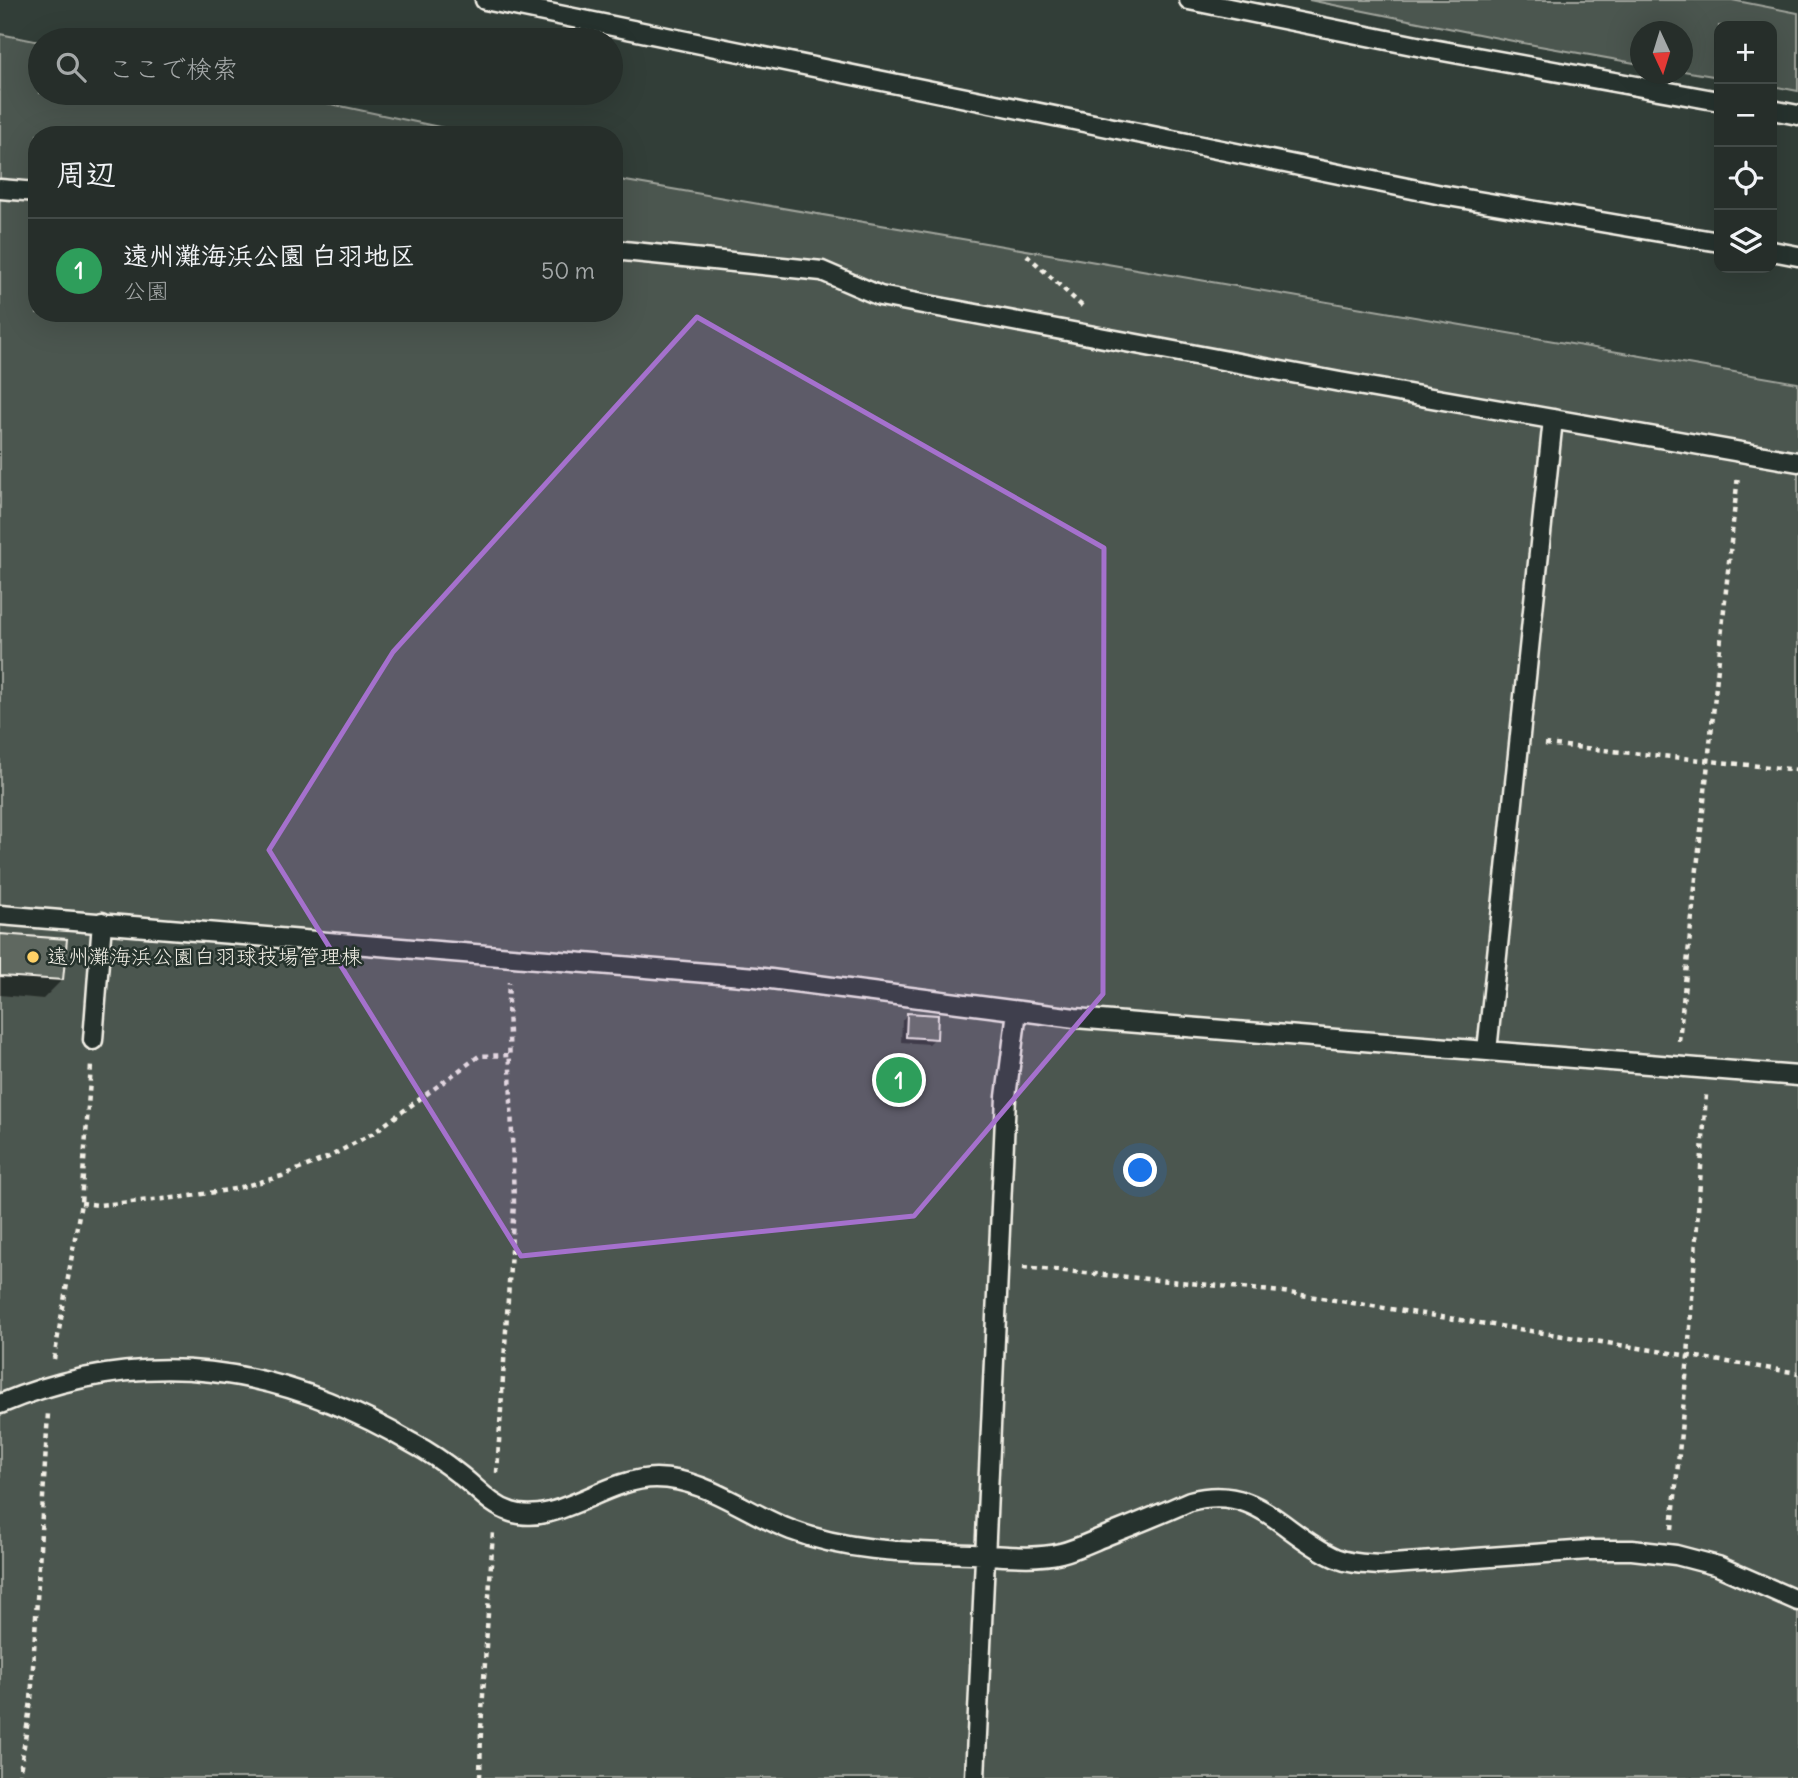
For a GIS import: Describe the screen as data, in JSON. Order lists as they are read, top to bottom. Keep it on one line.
{"places":["遠州灘海浜公園白羽球技場管理棟"],"north":"bottom","page":{"map_buttons":["+","−"],"search":"ここで検索","heading":"周辺","list":[{"mark":"1","name":"遠州灘海浜公園 白羽地区","note":"公園","value":"50 m"}],"pins":"1"}}
